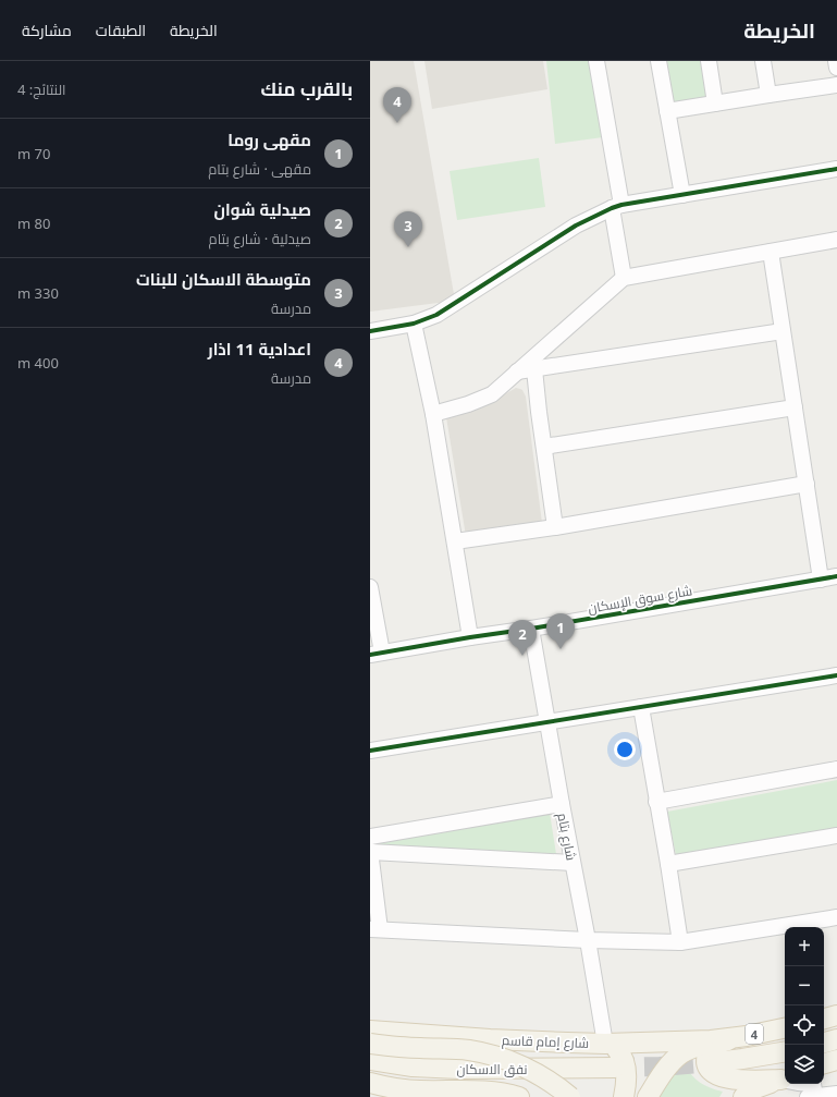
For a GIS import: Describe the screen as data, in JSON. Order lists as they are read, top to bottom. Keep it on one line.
{"streets":{"main road":["4","شارع إمام قاسم","نفق الاسكان"],"street":["شارع سوق الإسكان","شارع بتام"]},"crossings":[["شارع سوق الإسكان","شارع بتام"],["شارع بتام","شارع إمام قاسم"],["4","شارع إمام قاسم"]],"page":{"header":"الخريطة","nav":["الخريطة","الطبقات","مشاركة"],"heading":["بالقرب منك","النتائج: 4"],"pins":["4","3","1","2"],"list":[{"mark":"1","name":"مقهى روما","note":"مقهى · شارع بتام","value":"70 m"},{"mark":"2","name":"صيدلية شوان","note":"صيدلية · شارع بتام","value":"80 m"},{"mark":"3","name":"متوسطة الاسكان للبنات","note":"مدرسة","value":"330 m"},{"mark":"4","name":"اعدادية 11 اذار","note":"مدرسة","value":"400 m"}],"map_buttons":["+","−"]}}
